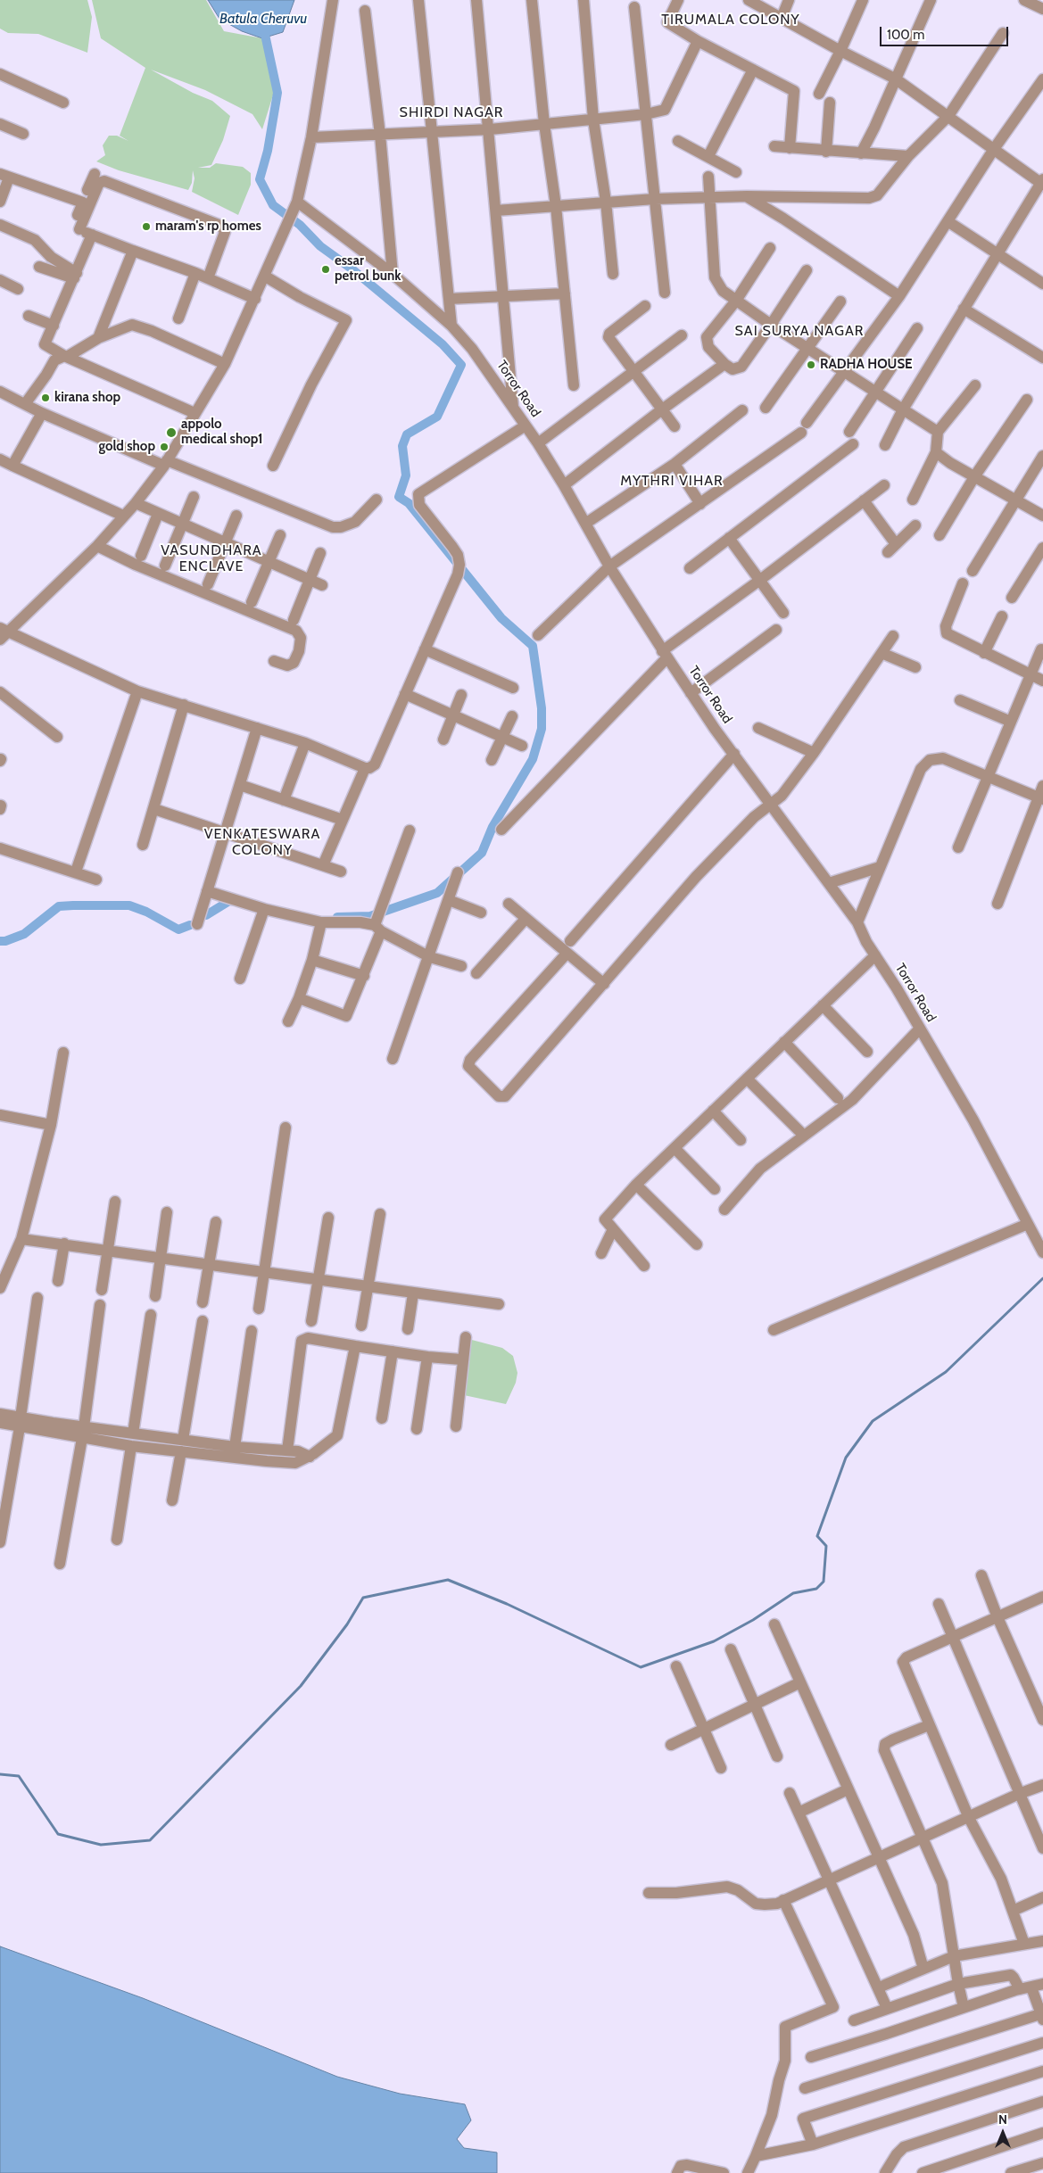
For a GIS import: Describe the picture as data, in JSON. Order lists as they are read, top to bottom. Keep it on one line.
{"streets":{"street":["Torror Road"]},"districts":["TIRUMALA COLONY","SHIRDI NAGAR","SAI SURYA NAGAR","MYTHRI VIHAR","VASUNDHARA ENCLAVE","VENKATESWARA COLONY"],"water":["Batula Cheruvu"],"places":["maram's rp homes","essar petrol bunk","RADHA HOUSE","kirana shop","appolo medical shop1","gold shop"],"scale_bar":"100 m","north":"top"}
